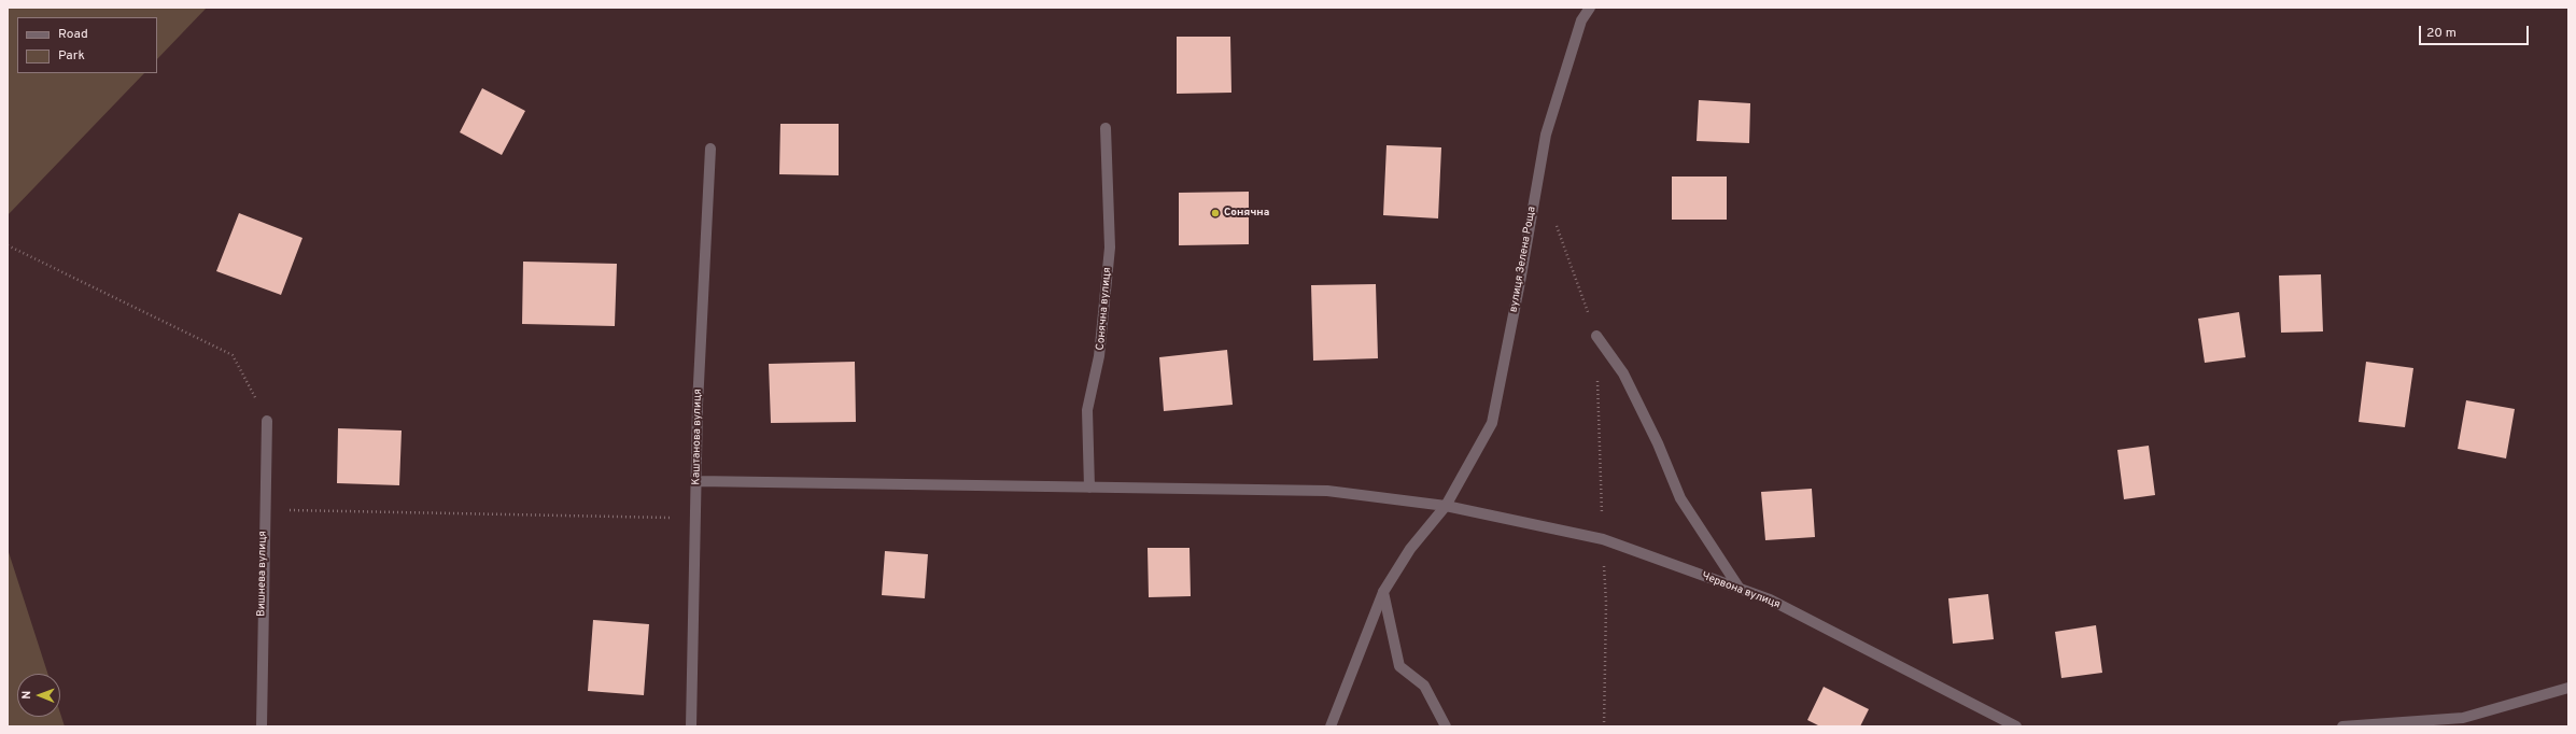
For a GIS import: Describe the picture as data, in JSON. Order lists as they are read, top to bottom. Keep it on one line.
{"streets":{"street":["вулиця Зелена Роща","Сонячна вулиця","Каштанова вулиця","Вишнева вулиця","Червона вулиця"]},"crossings":[["вулиця Зелена Роща","Червона вулиця"],["Сонячна вулиця","Червона вулиця"],["Каштанова вулиця","Червона вулиця"]],"places":["Сонячна"],"legend":["Road","Park"],"scale_bar":"20 m","north":"left"}
